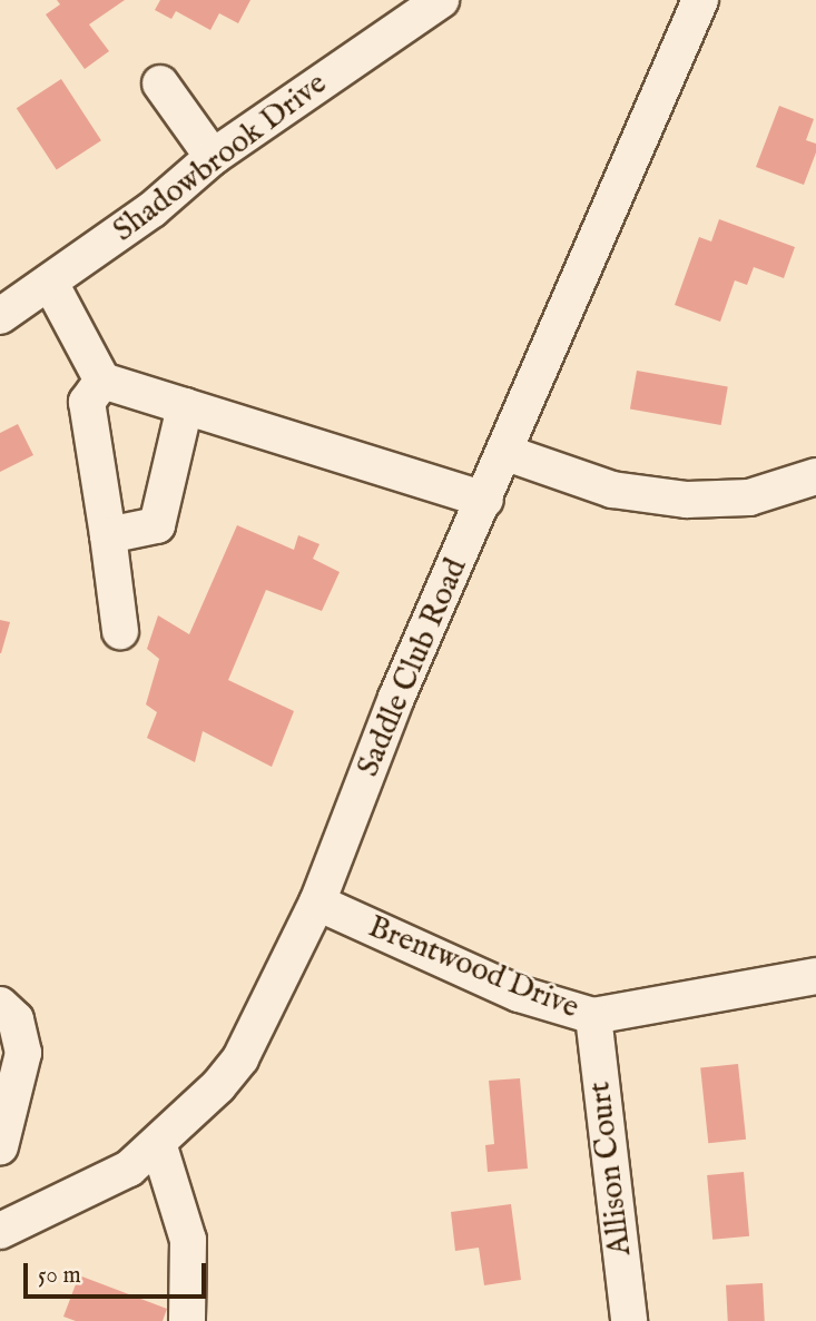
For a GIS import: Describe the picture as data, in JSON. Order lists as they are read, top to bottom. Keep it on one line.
{"streets":{"street":["Shadowbrook Drive","Saddle Club Road","Brentwood Drive","Allison Court"]},"crossings":[["Saddle Club Road","Brentwood Drive"],["Brentwood Drive","Allison Court"]],"scale_bar":"50 m"}
